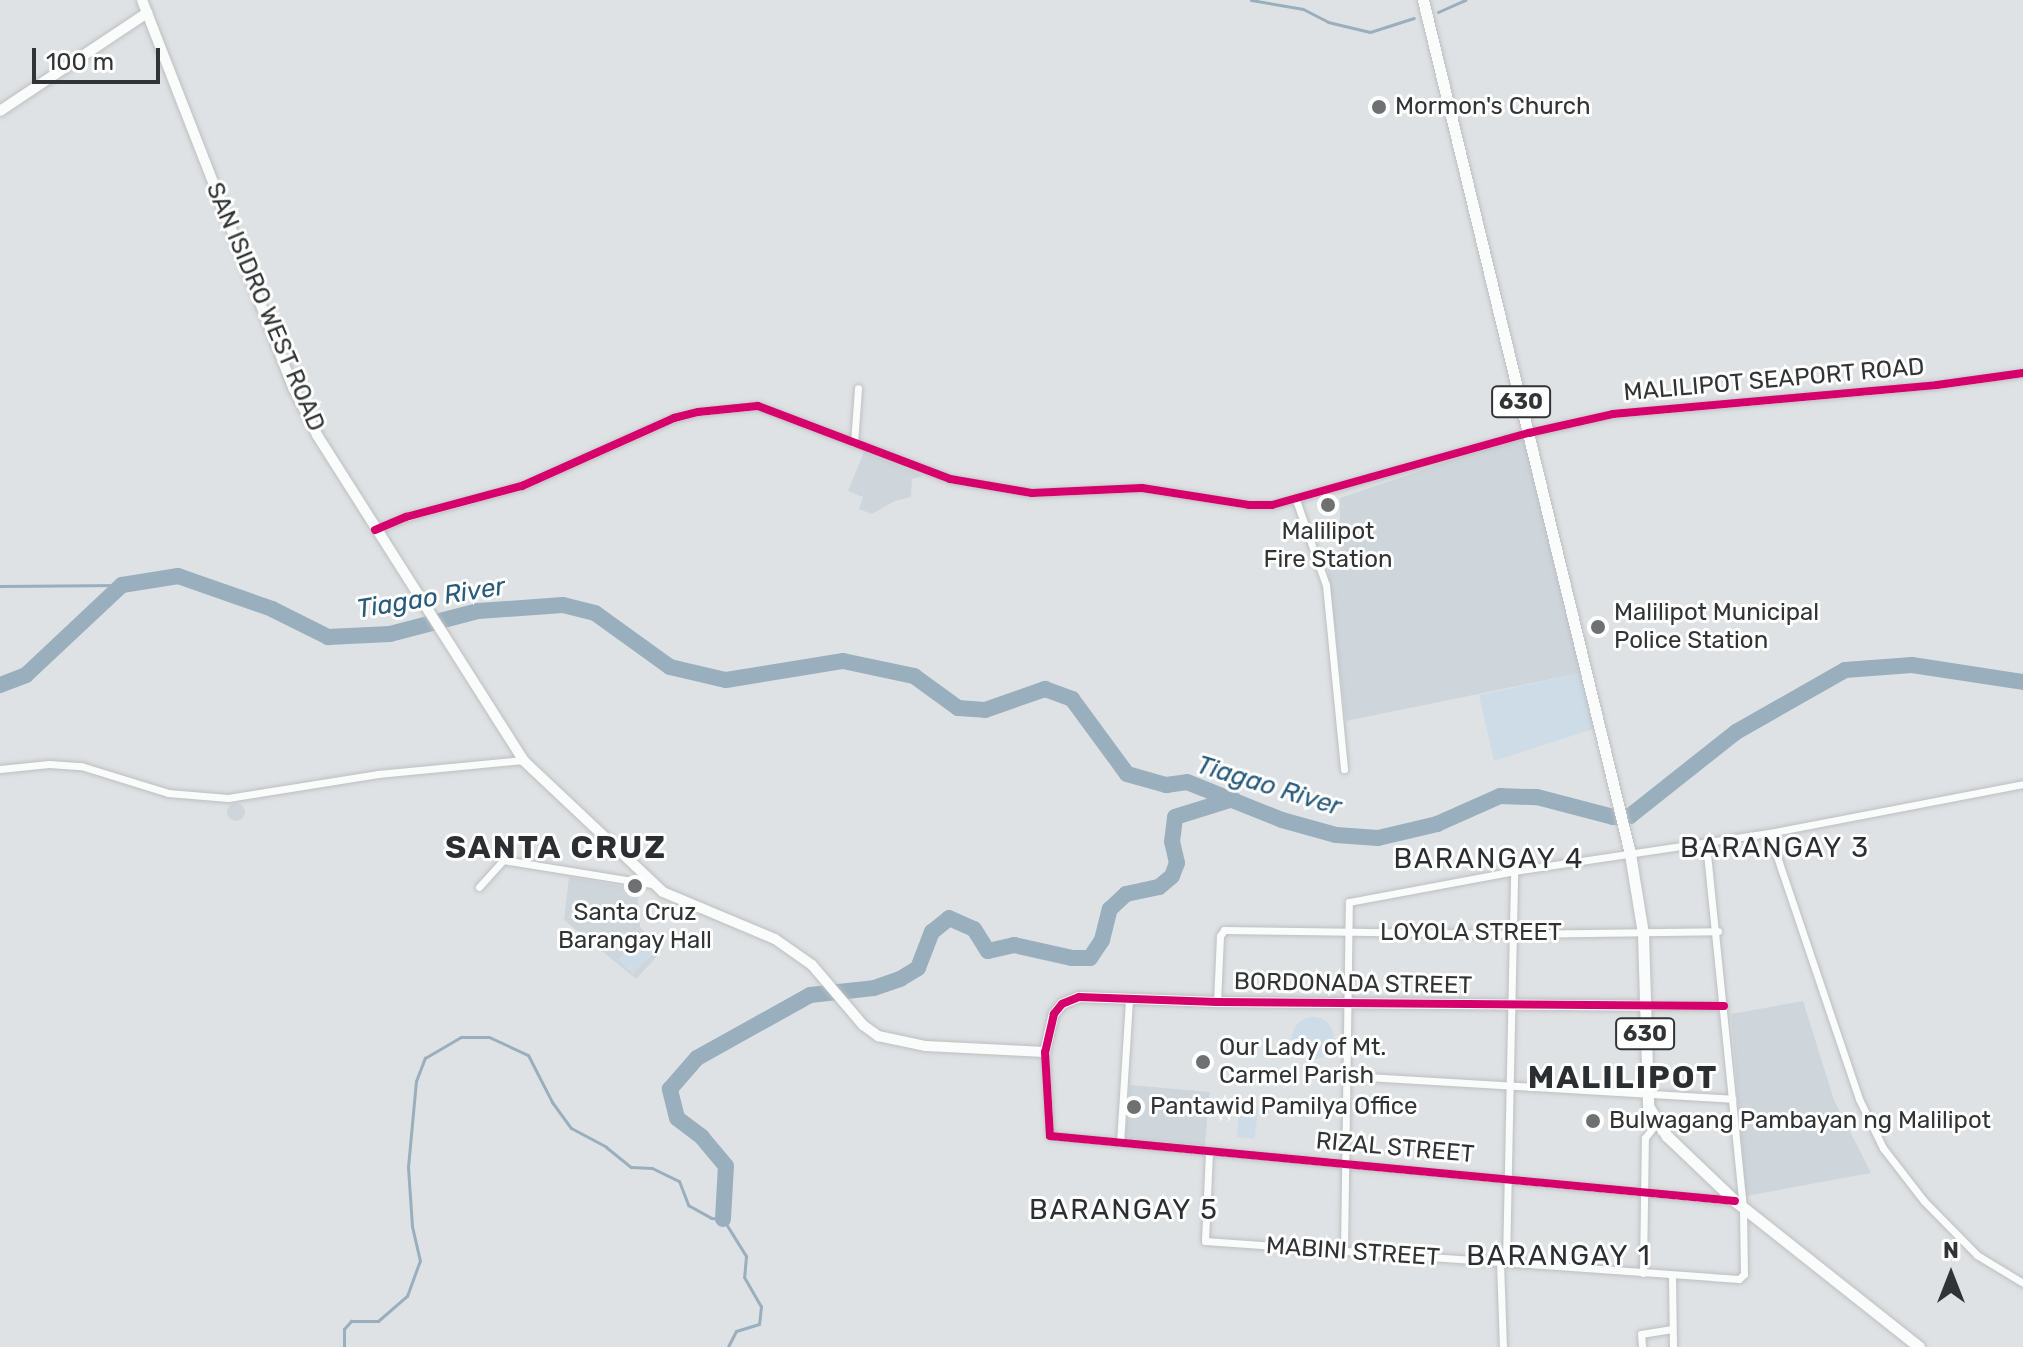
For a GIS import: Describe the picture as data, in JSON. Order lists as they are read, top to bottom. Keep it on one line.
{"streets":{"main road":["630"],"street":["SAN ISIDRO WEST ROAD","MALILIPOT SEAPORT ROAD","LOYOLA STREET","BORDONADA STREET","RIZAL STREET","MABINI STREET"]},"crossings":[["SAN ISIDRO WEST ROAD","MALILIPOT SEAPORT ROAD"],["SAN ISIDRO WEST ROAD","BORDONADA STREET"],["SAN ISIDRO WEST ROAD","RIZAL STREET"],["MALILIPOT SEAPORT ROAD","630"],["630","LOYOLA STREET"],["630","BORDONADA STREET"],["630","RIZAL STREET"],["630","MABINI STREET"],["LOYOLA STREET","BORDONADA STREET"],["BORDONADA STREET","RIZAL STREET"],["RIZAL STREET","MABINI STREET"]],"districts":["SANTA CRUZ","BARANGAY 3","BARANGAY 4","MALILIPOT","BARANGAY 5","BARANGAY 1"],"water":["Tiagao River"],"places":["Mormon's Church","Malilipot Fire Station","Malilipot Municipal Police Station","Santa Cruz Barangay Hall","Our Lady of Mt. Carmel Parish","Pantawid Pamilya Office","Bulwagang Pambayan ng Malilipot"],"scale_bar":"100 m","north":"top"}
